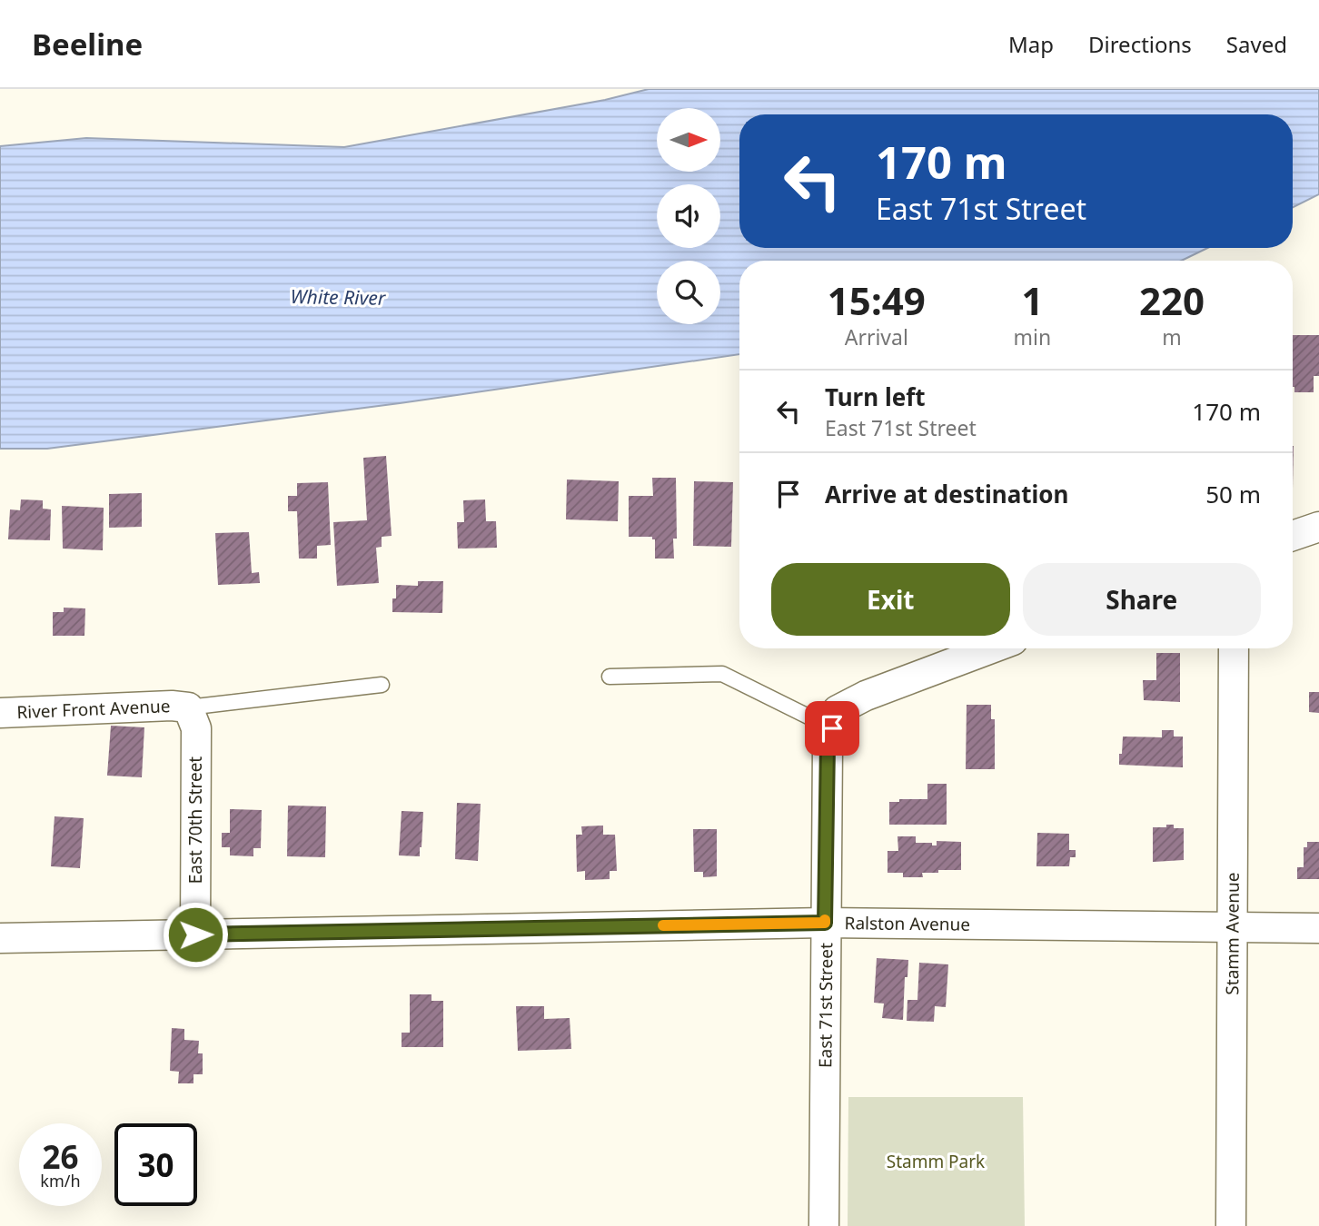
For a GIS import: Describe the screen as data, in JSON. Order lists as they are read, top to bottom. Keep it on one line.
{"streets":{"street":["River Front Avenue","East 70th Street","Ralston Avenue","Stamm Avenue","East 71st Street"]},"crossings":[["River Front Avenue","East 70th Street"],["East 70th Street","Ralston Avenue"],["Ralston Avenue","Stamm Avenue"],["Ralston Avenue","East 71st Street"]],"water":["White River"],"parks":["Stamm Park"],"north":"right","page":{"header":"Beeline","nav":["Map","Directions","Saved"],"turn":["170 m","East 71st Street"],"eta":["15:49","Arrival","1","min","220","m"],"list":[{"name":"Turn left","note":"East 71st Street","value":"170 m"},{"name":"Arrive at destination","value":"50 m"}],"buttons":["Exit","Share"],"speed":"26 km/h","limit":"30"}}
